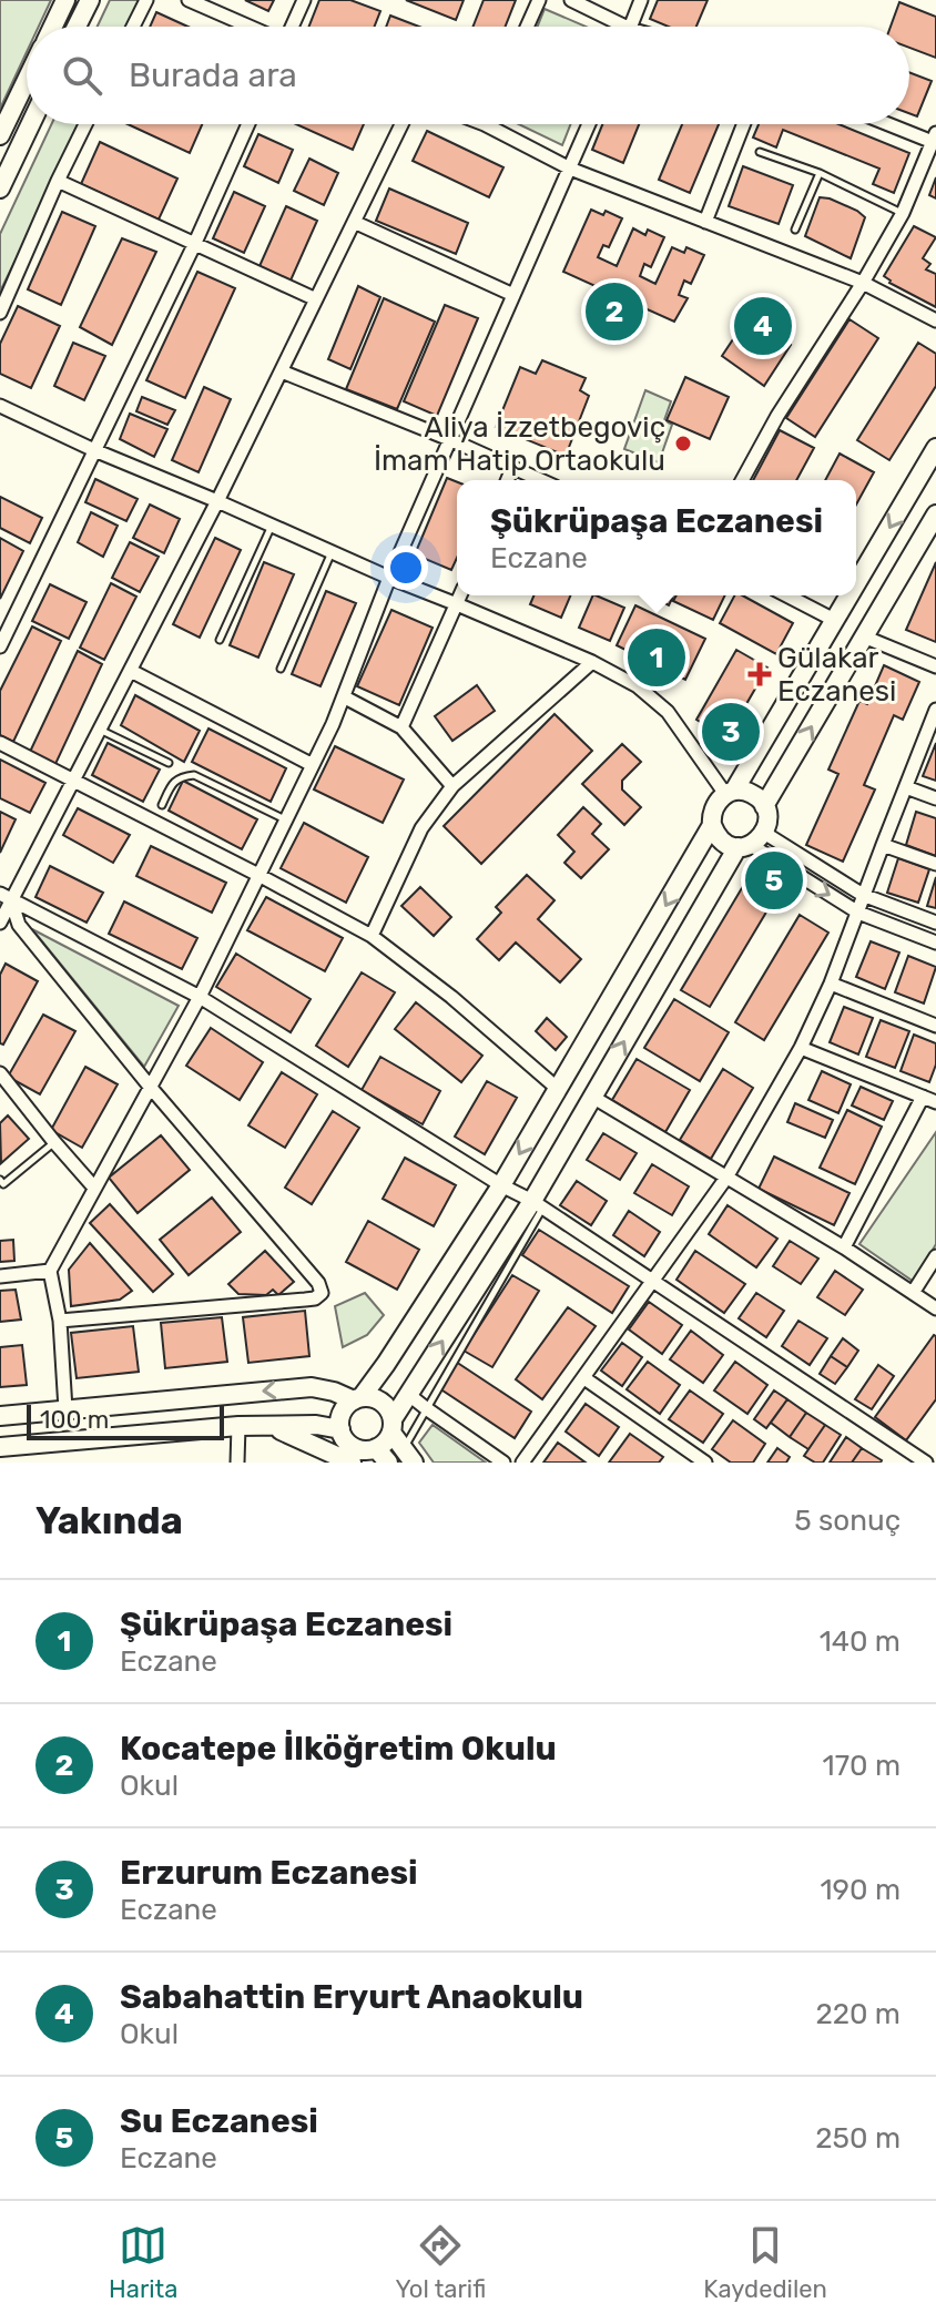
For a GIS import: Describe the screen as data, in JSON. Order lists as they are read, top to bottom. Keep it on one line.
{"places":{"other":["Aliya İzzetbegoviç İmam Hatip Ortaokulu"],"health":["Gülakar Eczanesi"]},"scale_bar":"100 m","page":{"search":"Burada ara","pins":["2","4","1","3","5"],"popup":["Şükrüpaşa Eczanesi","Eczane"],"scale":"100 m","heading":["Yakında","5 sonuç"],"list":[{"mark":"1","name":"Şükrüpaşa Eczanesi","note":"Eczane","value":"140 m"},{"mark":"2","name":"Kocatepe İlköğretim Okulu","note":"Okul","value":"170 m"},{"mark":"3","name":"Erzurum Eczanesi","note":"Eczane","value":"190 m"},{"mark":"4","name":"Sabahattin Eryurt Anaokulu","note":"Okul","value":"220 m"},{"mark":"5","name":"Su Eczanesi","note":"Eczane","value":"250 m"}],"nav":["Harita","Yol tarifi","Kaydedilen"]}}
